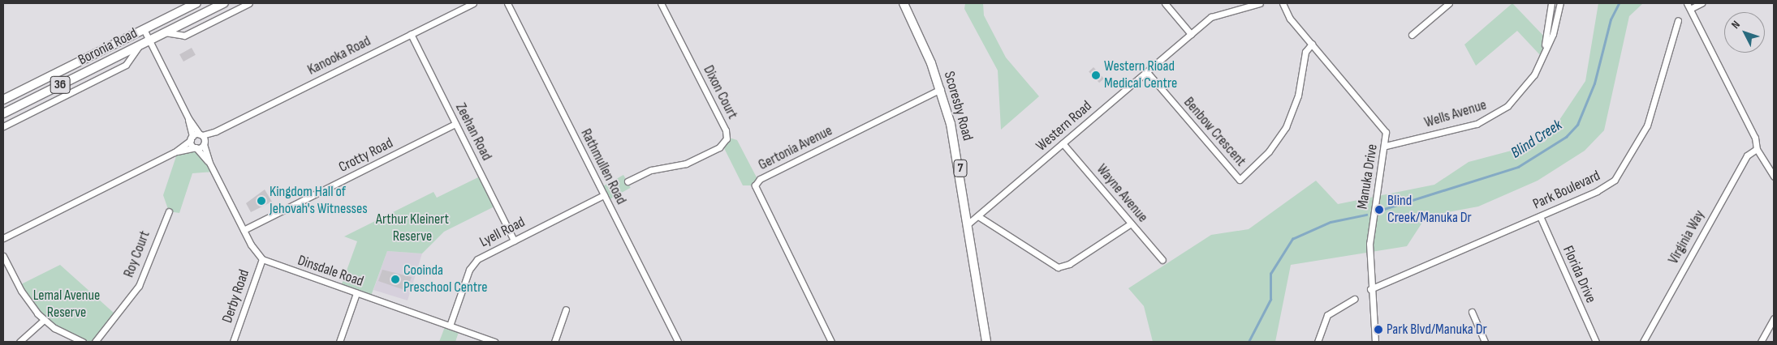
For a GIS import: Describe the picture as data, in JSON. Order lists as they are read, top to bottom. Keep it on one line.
{"streets":{"main road":["Boronia Road","36","Scoresby Road","7"],"street":["Kanooka Road","Dixon Court","Wells Avenue","Western Road","Zeehan Road","Benbow Crescent","Gertonia Avenue","Crotty Road","Rathmullen Road","Manuka Drive","Park Boulevard","Wayne Avenue","Lyell Road","Virginia Way","Roy Court","Dinsdale Road","Florida Drive","Derby Road"]},"crossings":[["Kanooka Road","Zeehan Road"],["Scoresby Road","Western Road"],["Scoresby Road","Gertonia Avenue"],["Wells Avenue","Manuka Drive"],["Western Road","Benbow Crescent"],["Western Road","Wayne Avenue"],["Zeehan Road","Crotty Road"],["Zeehan Road","Lyell Road"],["Benbow Crescent","Manuka Drive"],["Rathmullen Road","Lyell Road"],["Manuka Drive","Park Boulevard"],["Park Boulevard","Florida Drive"],["Lyell Road","Dinsdale Road"],["Dinsdale Road","Derby Road"]],"water":["Blind Creek"],"parks":["Arthur Kleinert Reserve","Lemal Avenue Reserve"],"places":["Western Rioad Medical Centre","Kingdom Hall of Jehovah's Witnesses","Blind Creek/Manuka Dr","Cooinda Preschool Centre","Park Blvd/Manuka Dr"],"north":"top left"}
